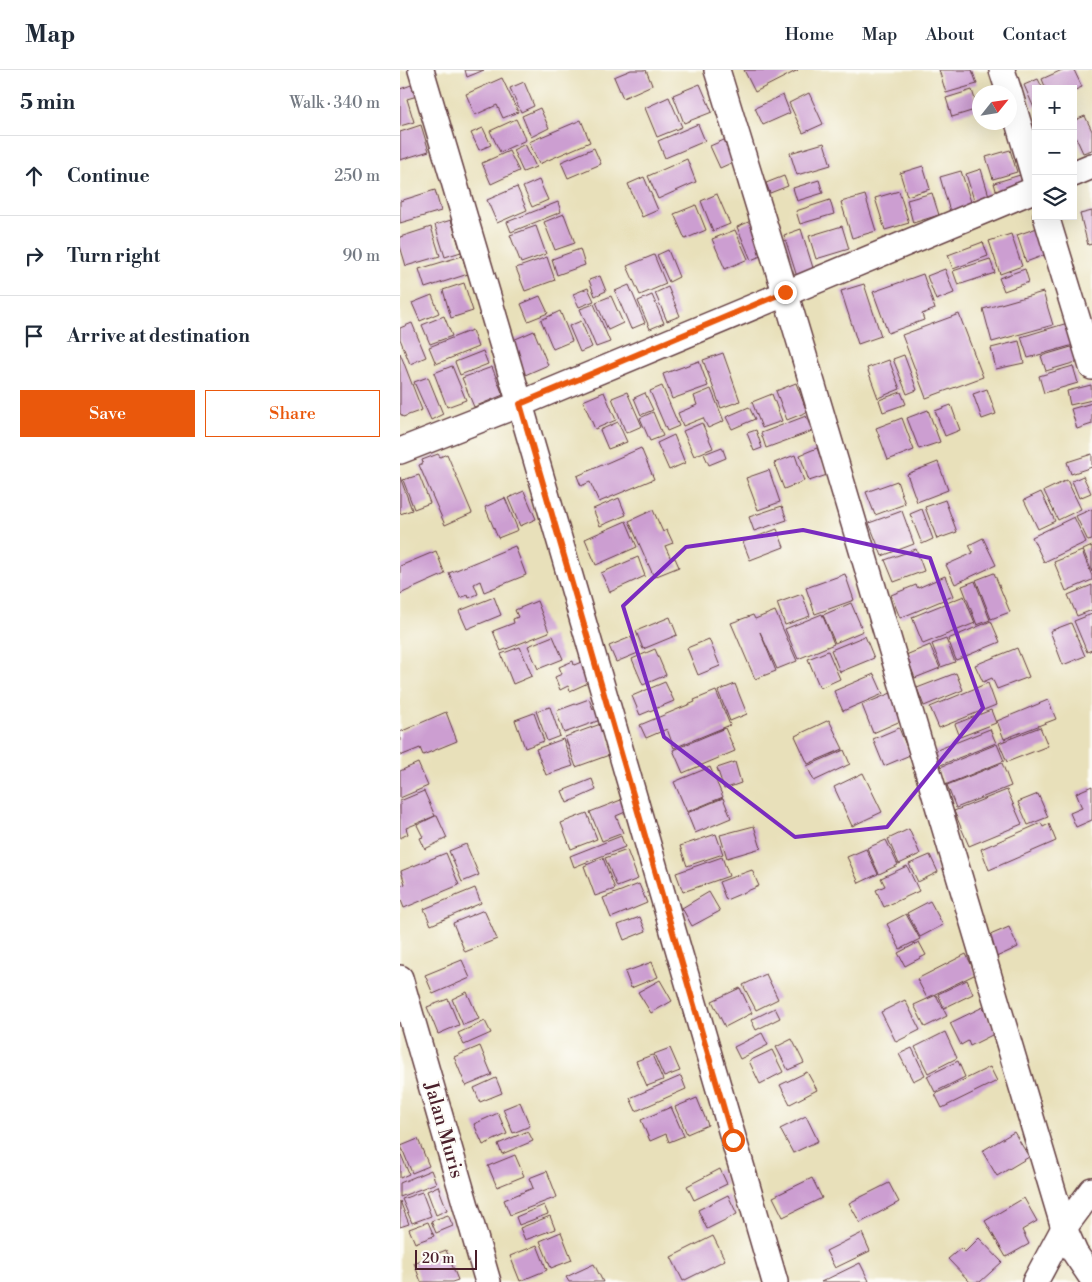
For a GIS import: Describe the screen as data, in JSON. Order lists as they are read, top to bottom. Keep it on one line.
{"streets":{"street":["Jalan Muris"]},"scale_bar":"20 m","north":"top right","page":{"header":"Map","nav":["Home","Map","About","Contact"],"heading":["5 min","Walk · 340 m"],"map_buttons":["+","−"],"list":[["Continue","250 m"],["Turn right","90 m"],"Arrive at destination"],"buttons":["Save","Share"],"scale":"20 m"}}
